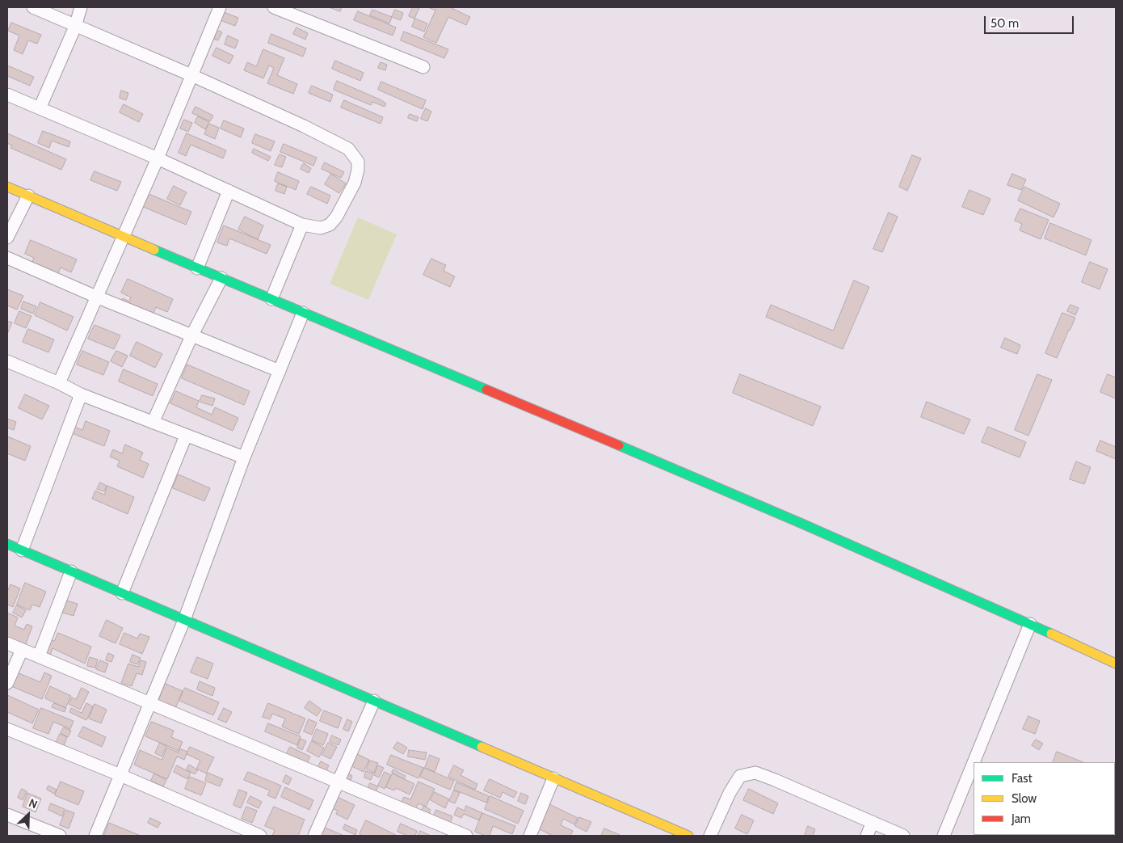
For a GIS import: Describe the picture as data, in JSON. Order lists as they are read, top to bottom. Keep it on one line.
{"legend":["Fast","Slow","Jam"],"scale_bar":"50 m","north":"top right"}
